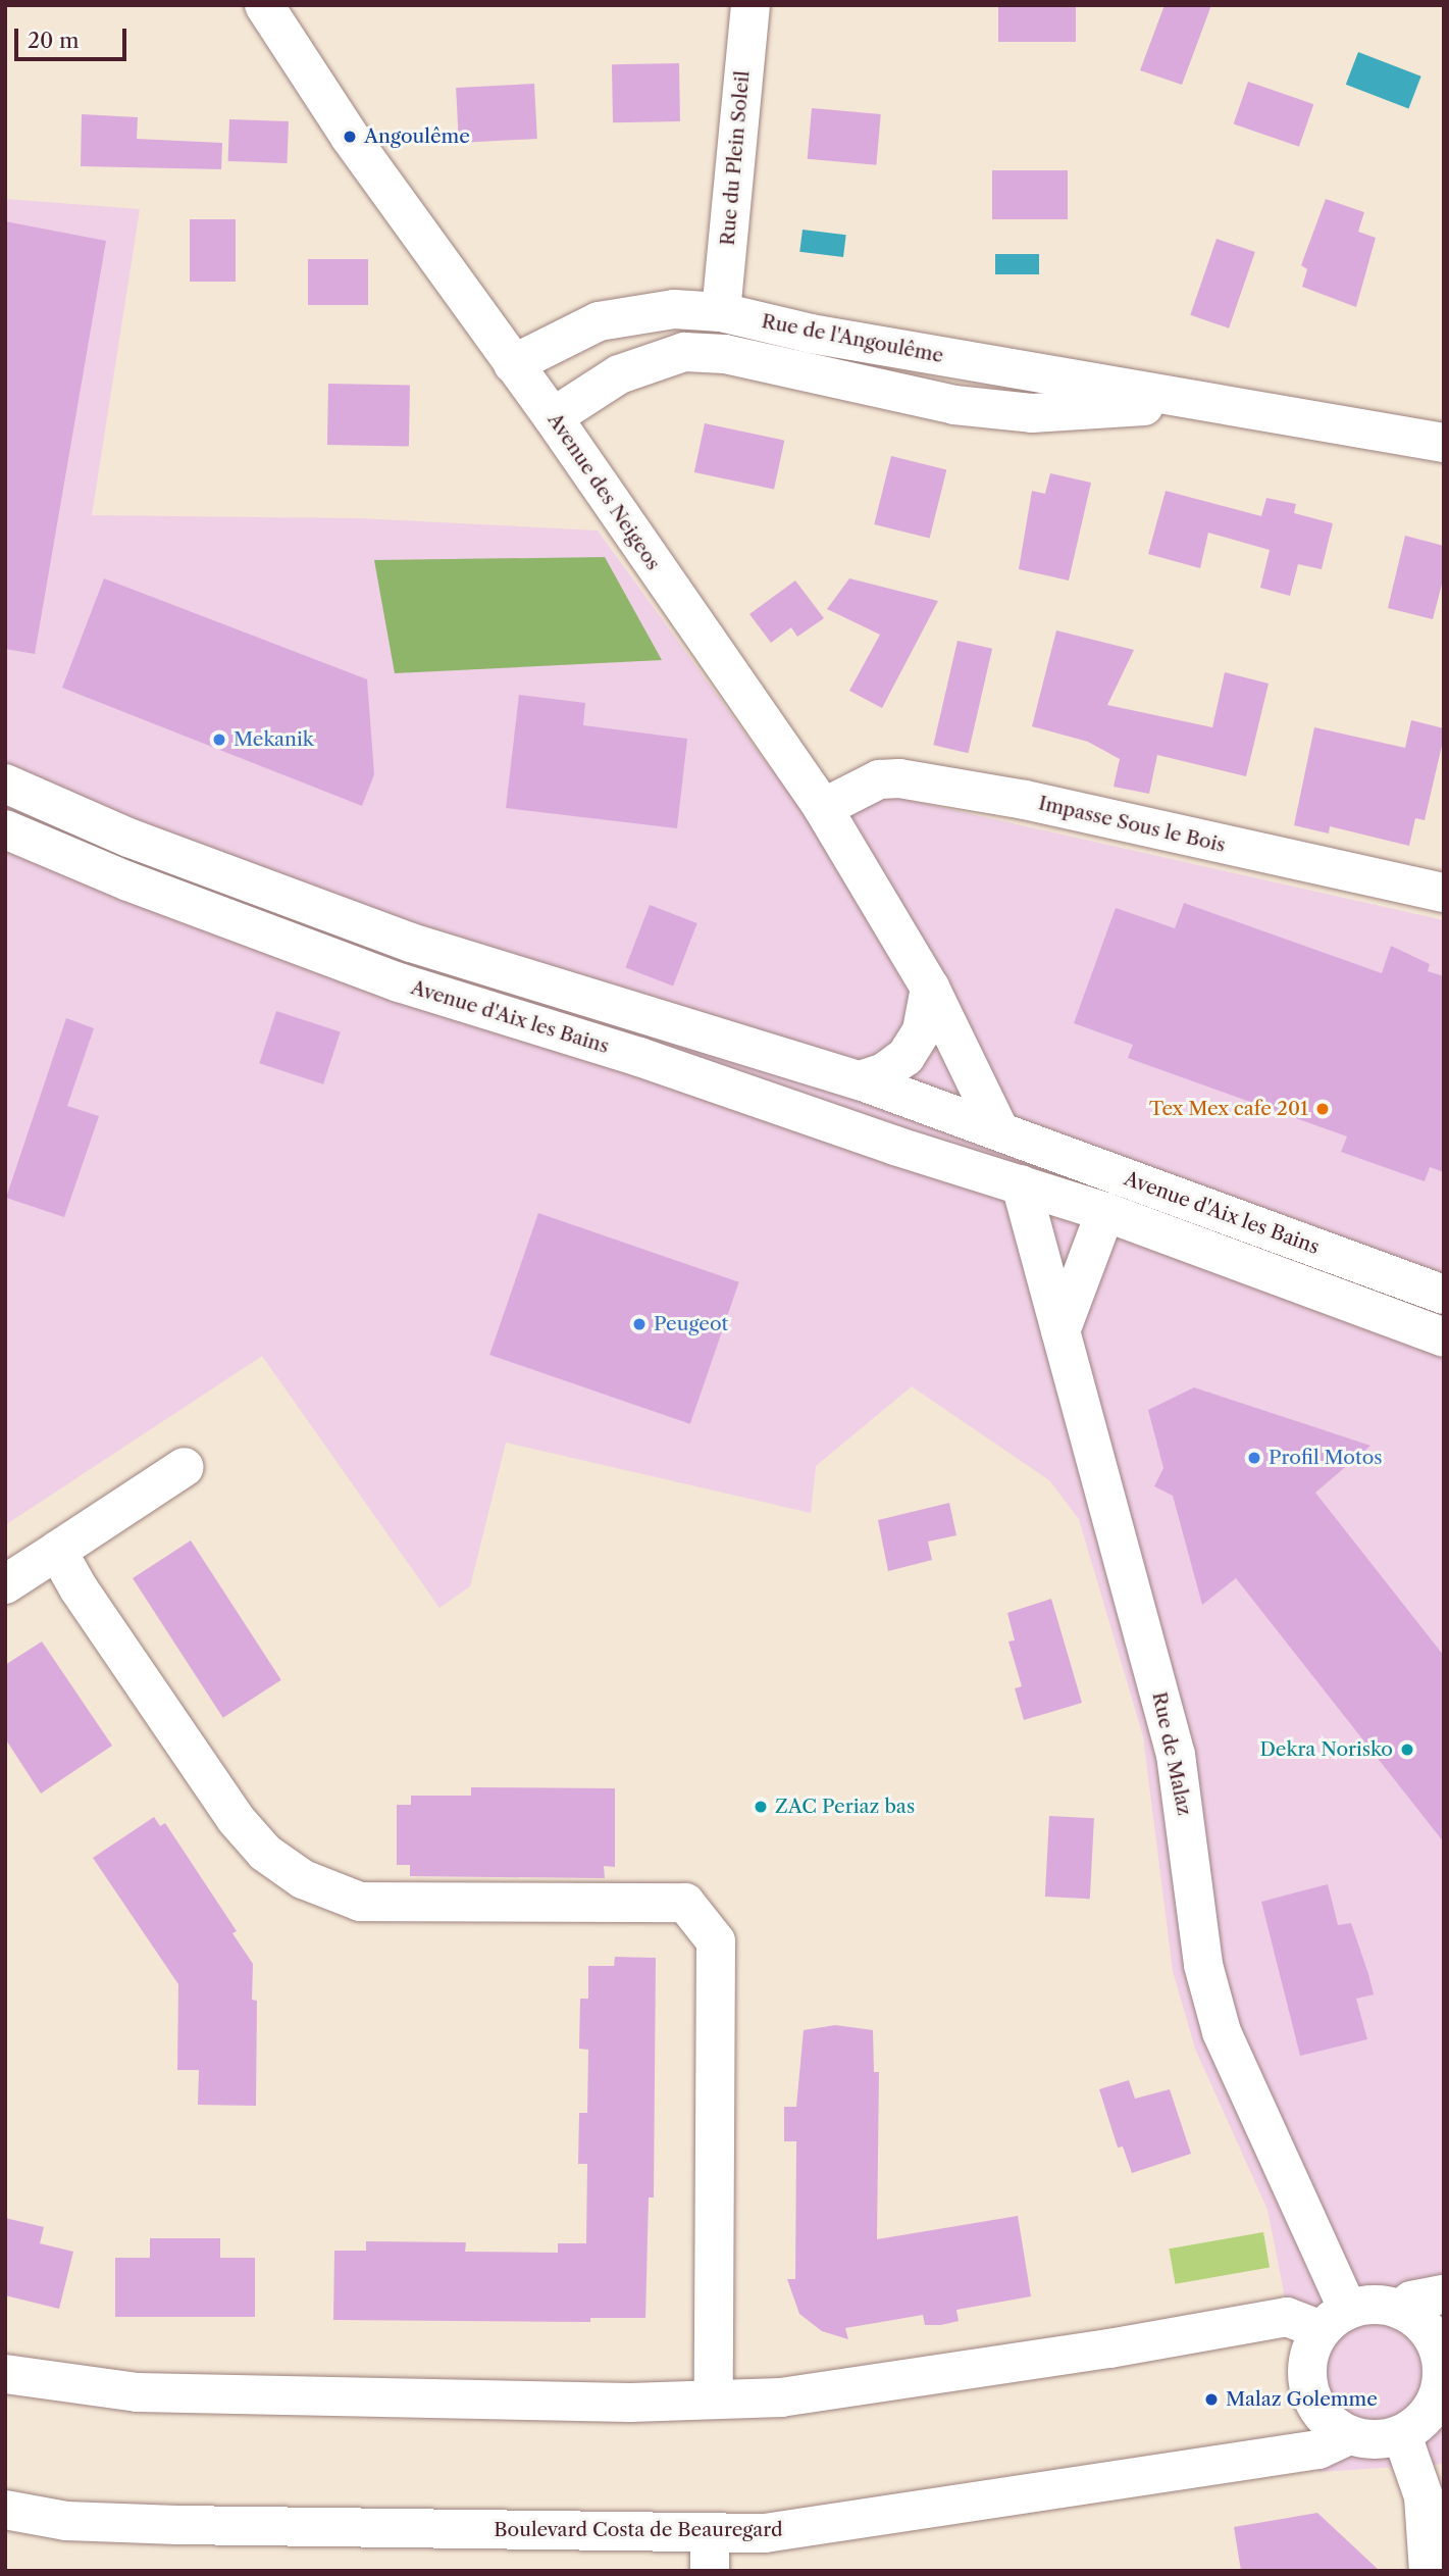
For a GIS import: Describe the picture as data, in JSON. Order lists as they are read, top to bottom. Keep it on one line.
{"streets":{"street":["Rue du Plein Soleil","Rue de l'Angoulême","Avenue des Neigeos","Impasse Sous le Bois","Avenue d'Aix les Bains","Rue de Malaz","Boulevard Costa de Beauregard"]},"crossings":[["Rue du Plein Soleil","Rue de l'Angoulême"],["Rue de l'Angoulême","Avenue des Neigeos"],["Avenue des Neigeos","Impasse Sous le Bois"],["Avenue des Neigeos","Avenue d'Aix les Bains"],["Avenue d'Aix les Bains","Rue de Malaz"],["Rue de Malaz","Boulevard Costa de Beauregard"]],"places":["Angoulême","Mekanik","Tex Mex cafe 201","Peugeot","Profil Motos","Dekra Norisko","ZAC Periaz bas","Malaz Golemme"],"scale_bar":"20 m"}
